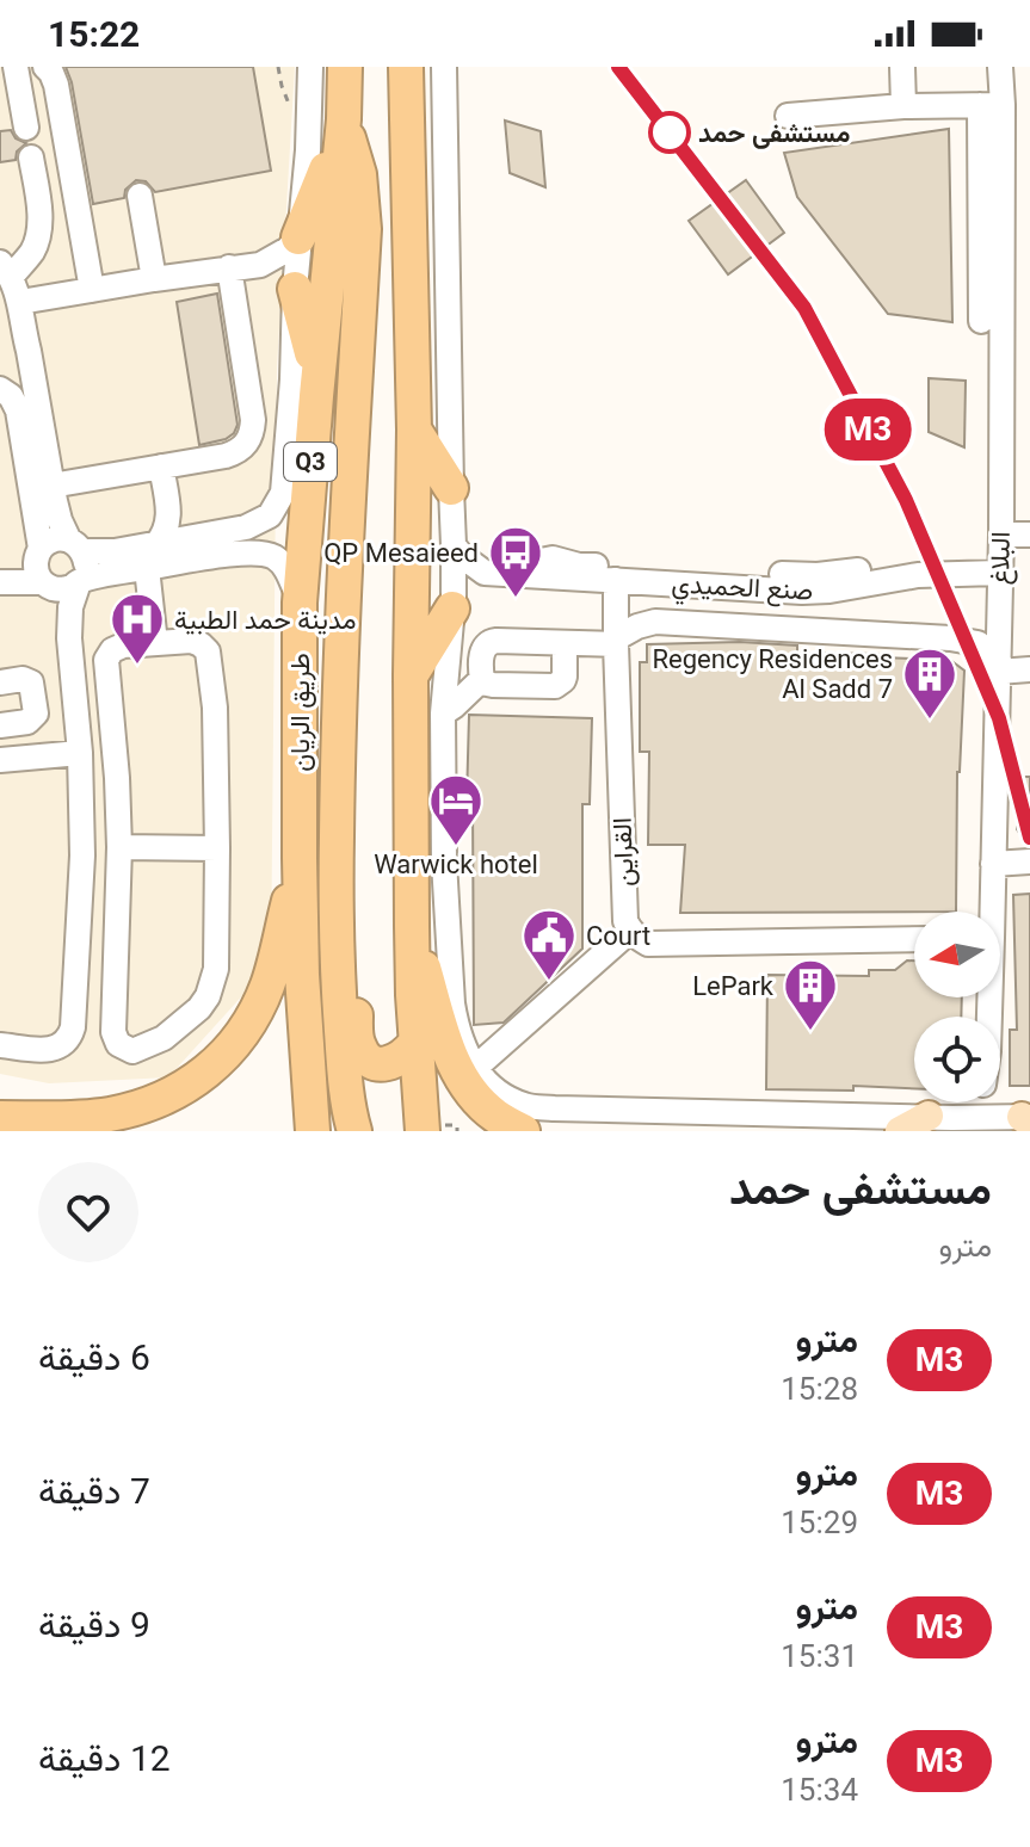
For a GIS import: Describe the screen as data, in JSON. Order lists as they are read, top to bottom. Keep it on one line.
{"streets":{"highway":["Q3","طريق الريان"],"street":["البلاغ","صنع الحميدي","القراين"]},"crossings":[["البلاغ","صنع الحميدي"],["صنع الحميدي","القراين"]],"places":{"other":["مستشفى حمد"],"bus stop":["QP Mesaieed"],"hospital":["مدينة حمد الطبية"],"building":["Regency Residences Al Sadd 7","LePark"],"hotel":["Warwick hotel"],"public building":["Court"]},"lines":["metro line M3"],"north":"left","page":{"status":"15:22","on_map":"M3","heading":["مستشفى حمد","مترو"],"list":[{"mark":"M3","name":"مترو","note":"15:28","value":"6 دقيقة"},{"mark":"M3","name":"مترو","note":"15:29","value":"7 دقيقة"},{"mark":"M3","name":"مترو","note":"15:31","value":"9 دقيقة"},{"mark":"M3","name":"مترو","note":"15:34","value":"12 دقيقة"}]}}
